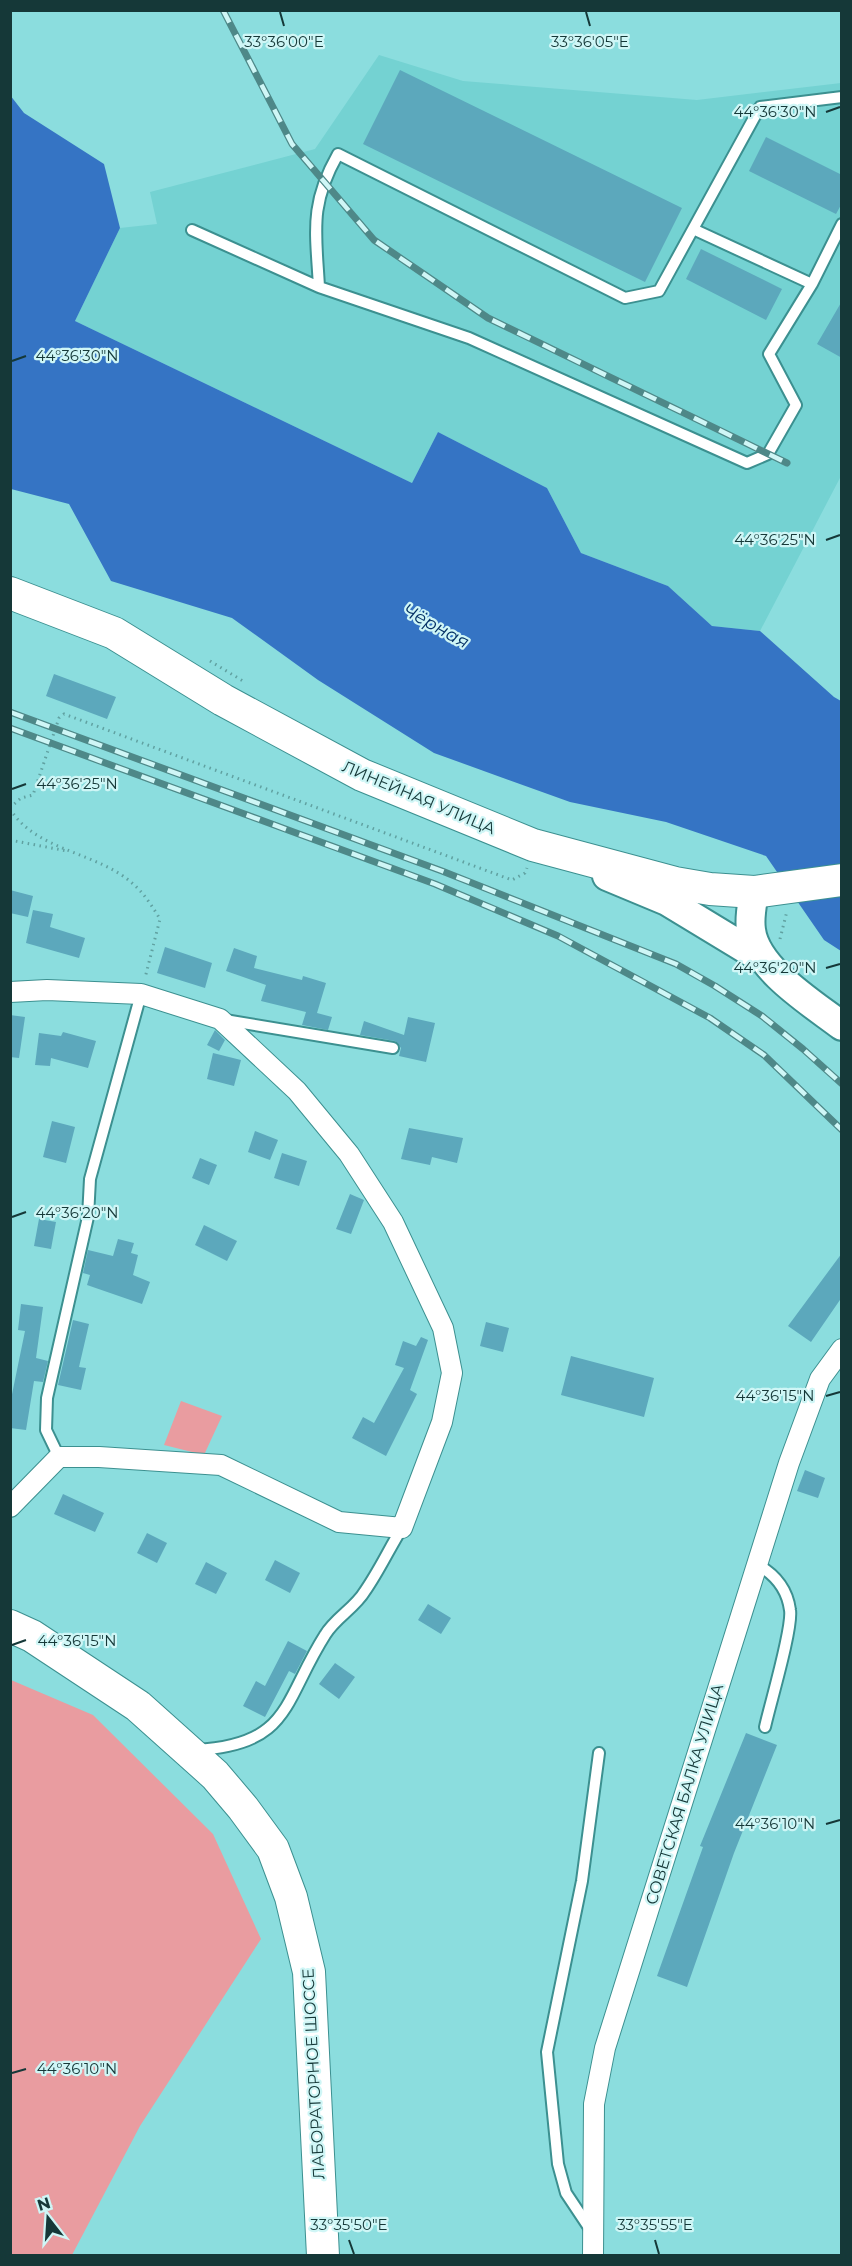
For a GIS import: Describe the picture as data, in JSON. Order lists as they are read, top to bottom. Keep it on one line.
{"streets":{"main road":["ЛИНЕЙНАЯ УЛИЦА","ЛАБОРАТОРНОЕ ШОССЕ"],"street":["СОВЕТСКАЯ БАЛКА УЛИЦА"]},"water":["Чёрная"],"north":"top","coordinates":["33°36'00\"E","33°36'05\"E","44°36'30\"N","44°36'25\"N","44°36'20\"N","44°36'15\"N","44°36'10\"N","33°35'50\"E","33°35'55\"E"]}
